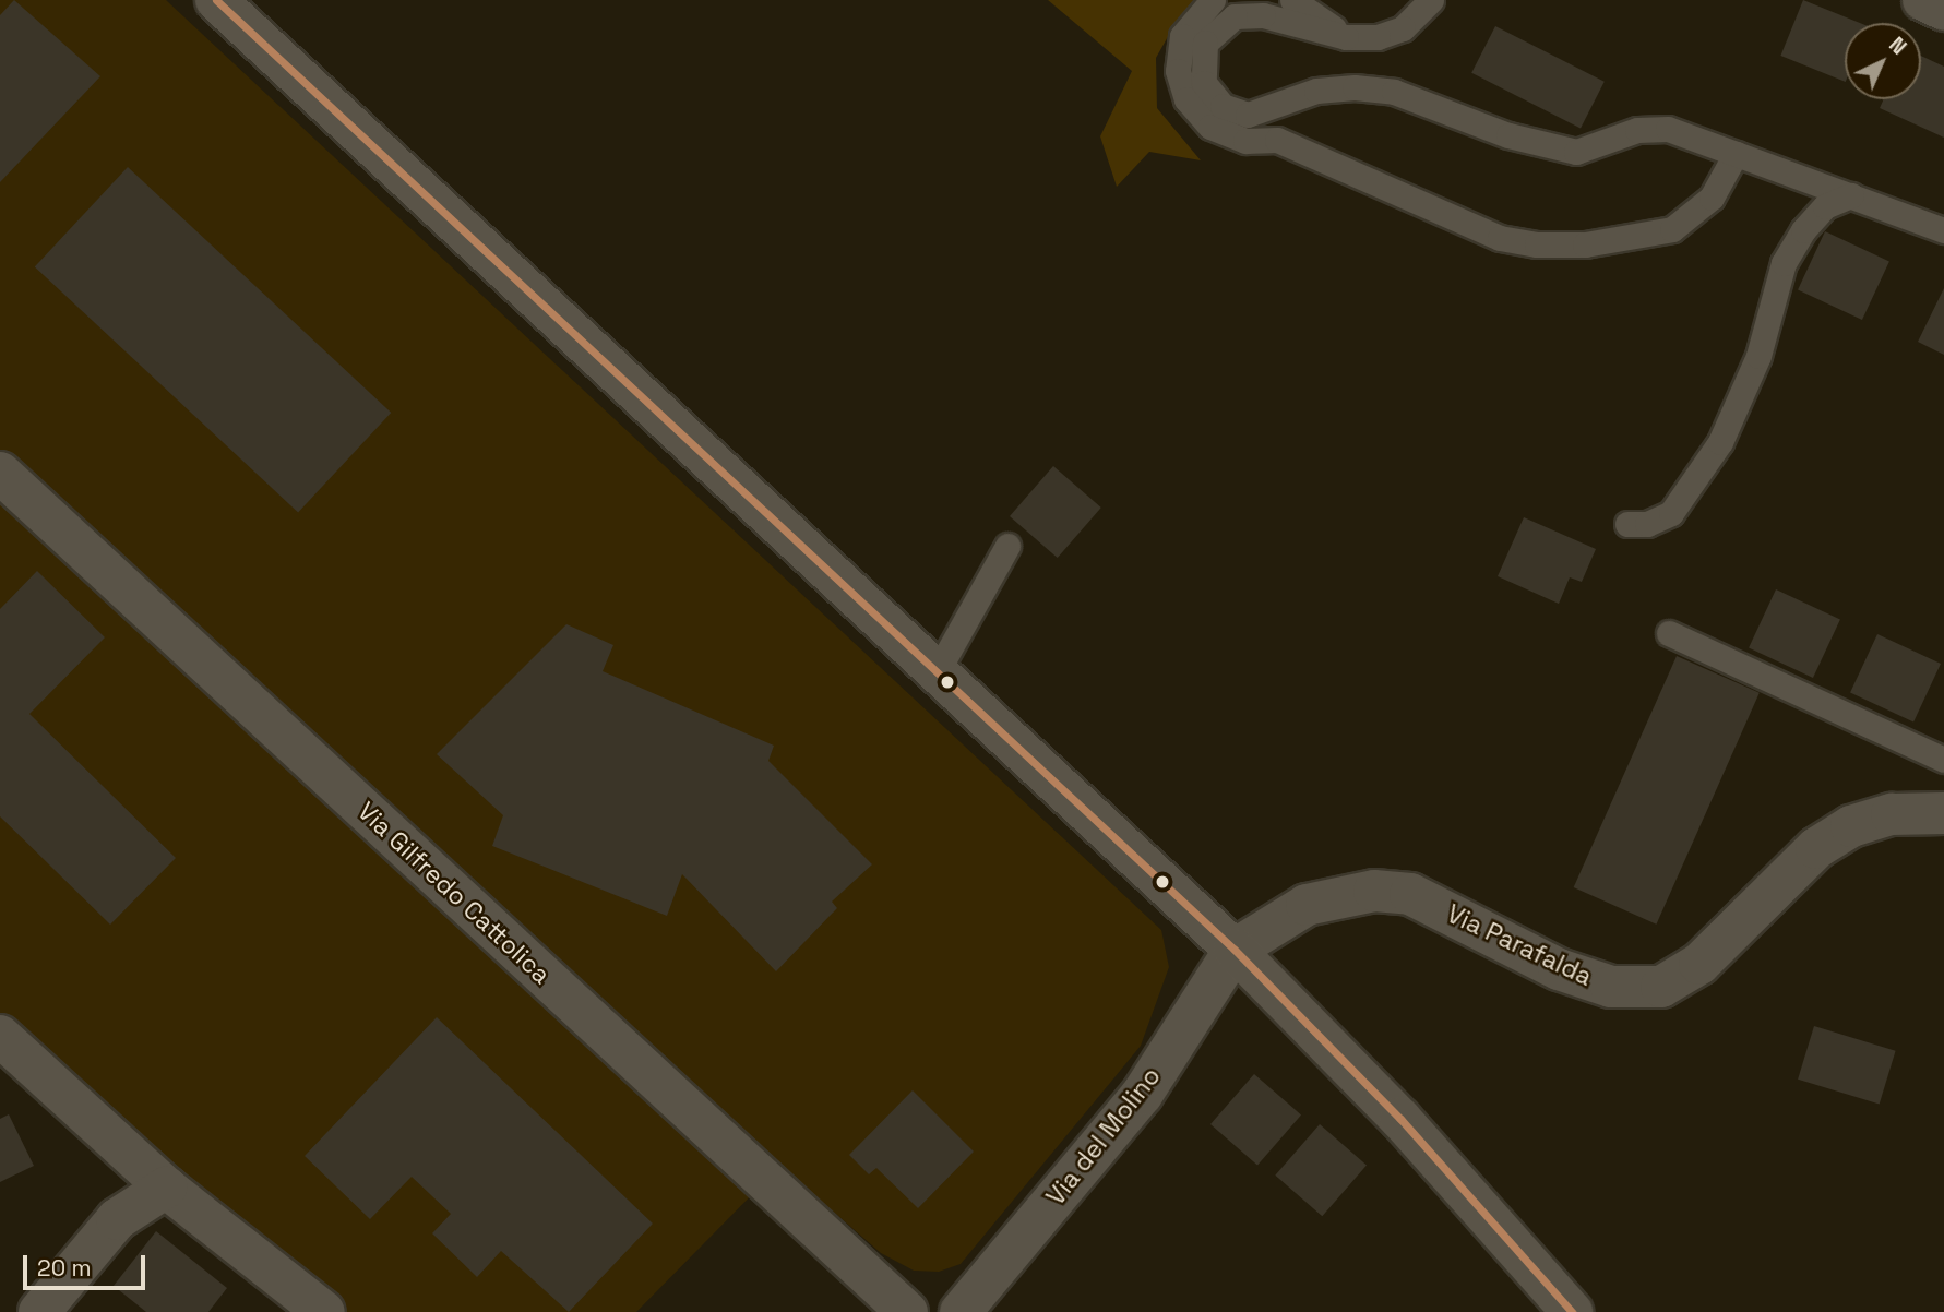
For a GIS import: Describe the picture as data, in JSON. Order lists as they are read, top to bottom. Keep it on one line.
{"streets":{"street":["Via Gilfredo Cattolica","Via Parafalda","Via del Molino"]},"crossings":[["Via Parafalda","Via del Molino"]],"scale_bar":"20 m","north":"top right"}
